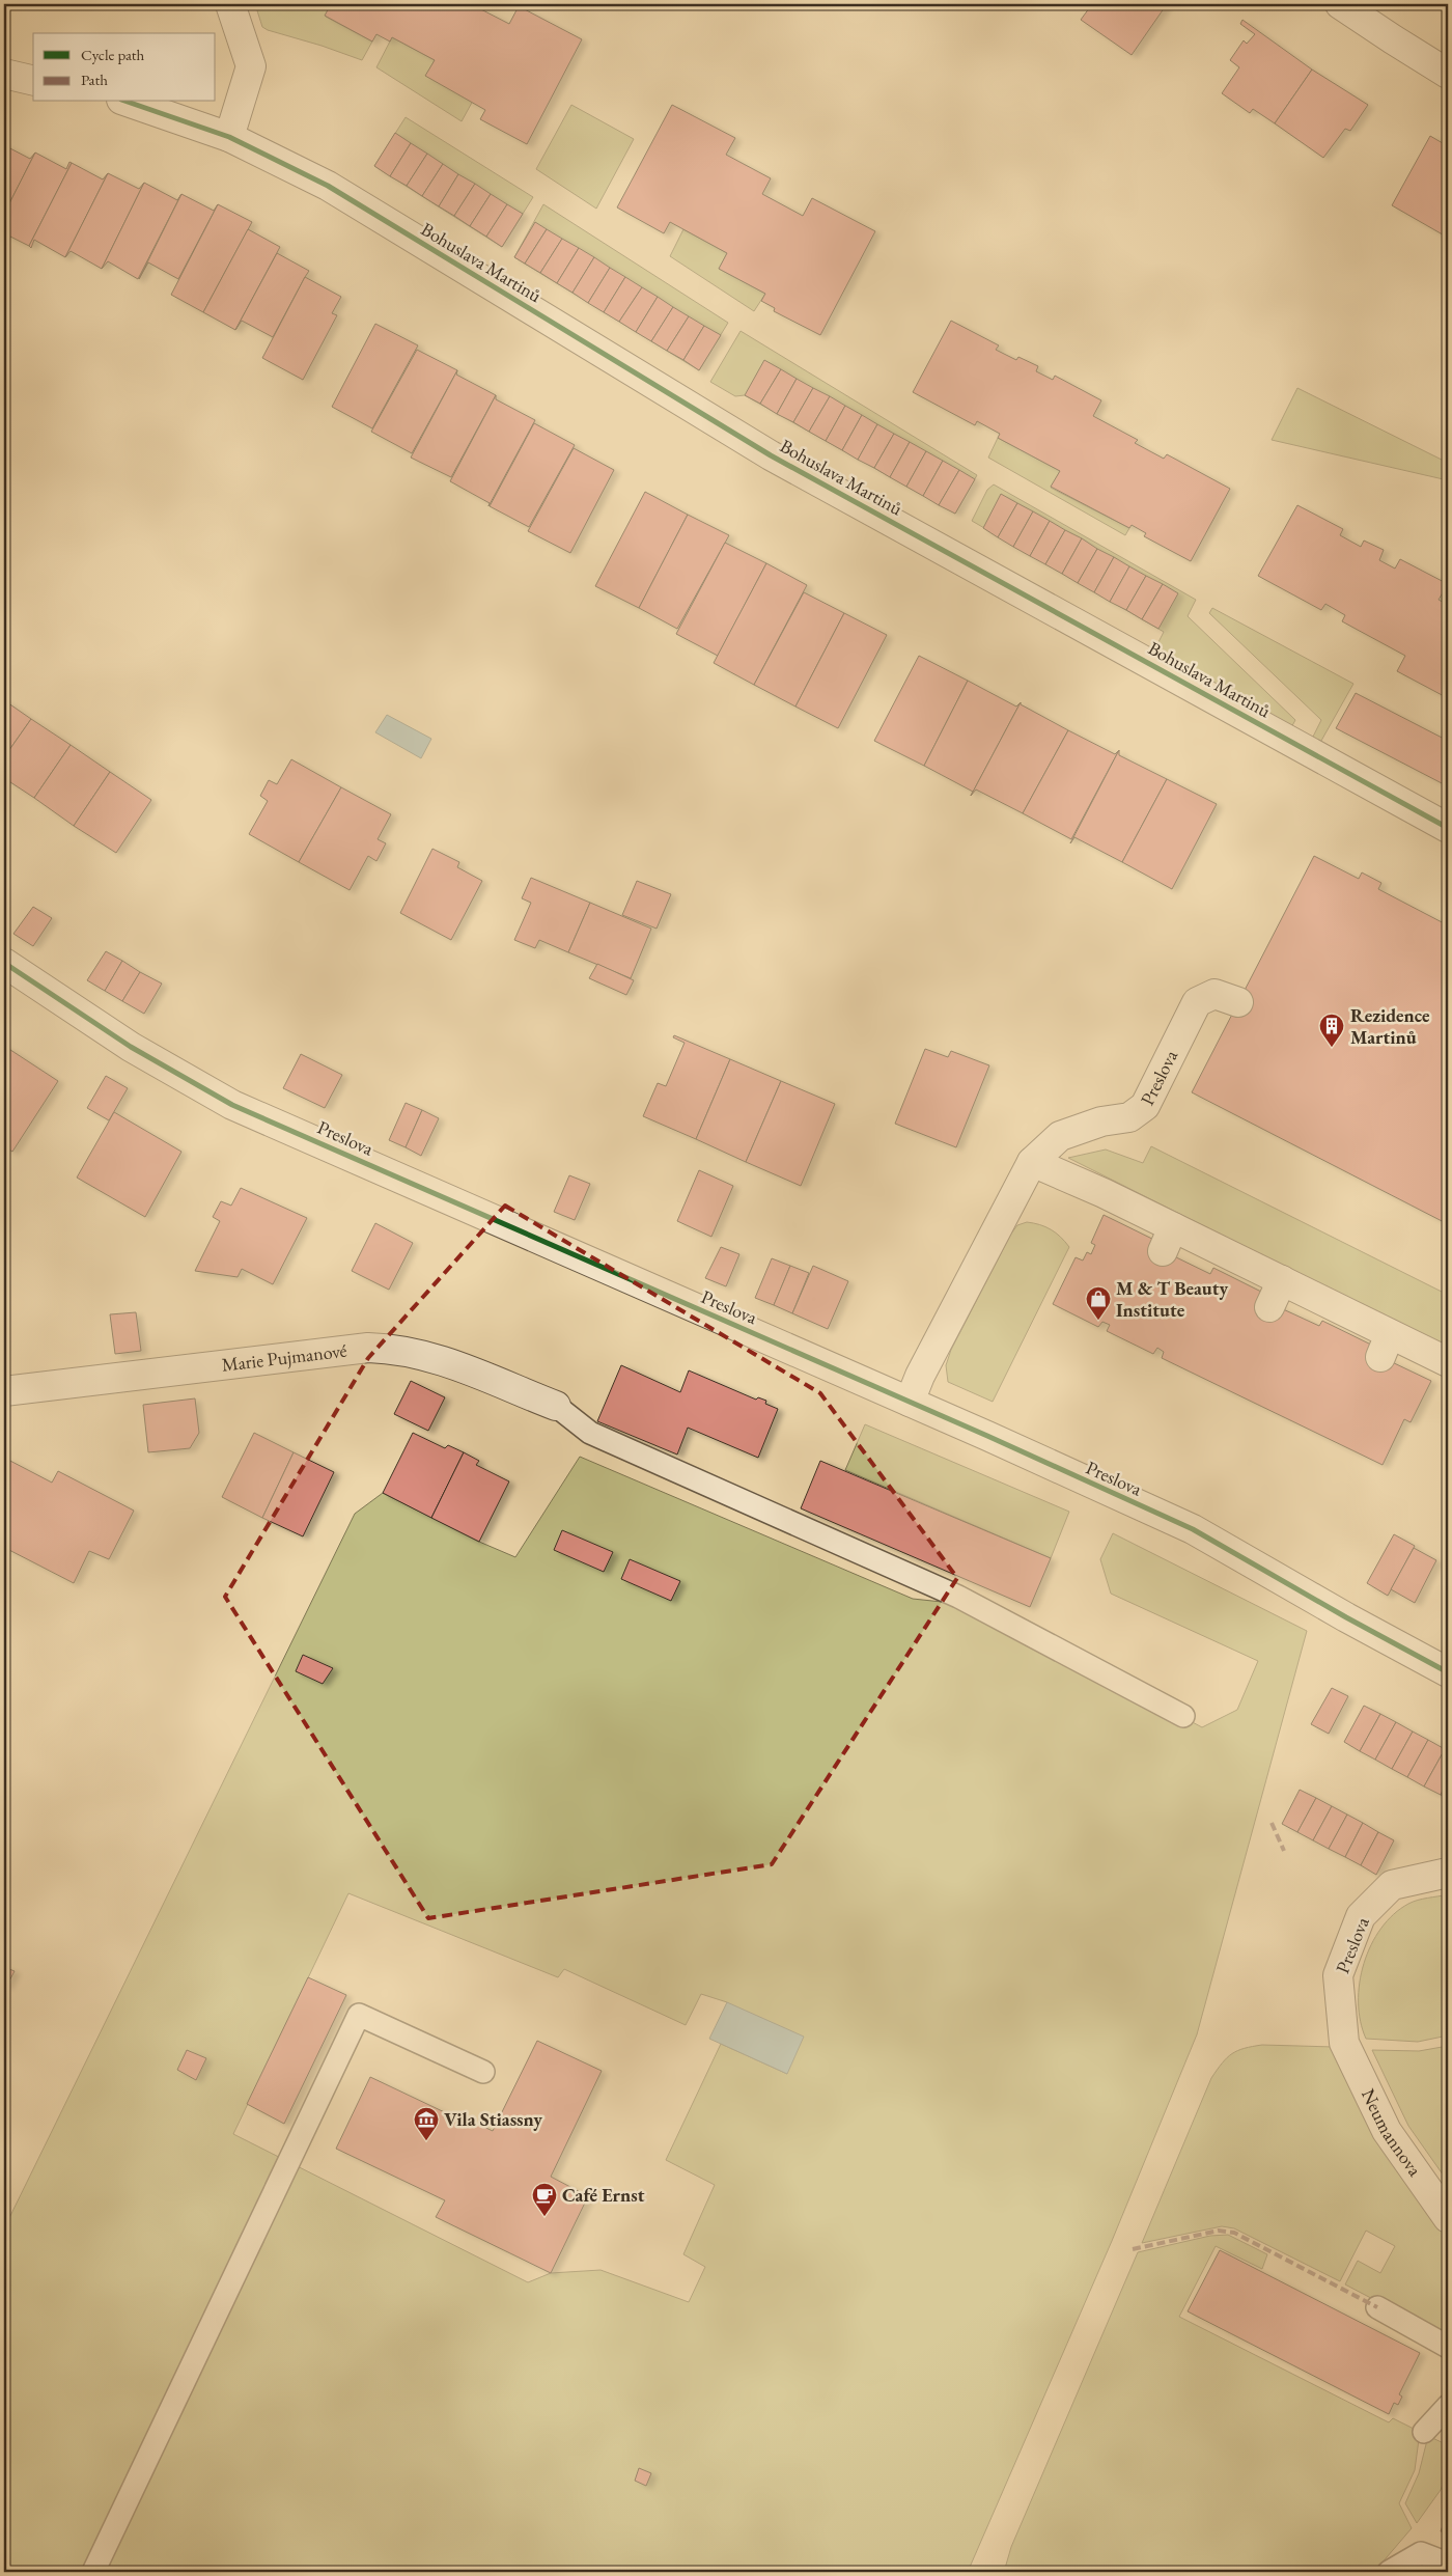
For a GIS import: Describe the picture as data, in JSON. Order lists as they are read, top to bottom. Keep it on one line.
{"streets":{"street":["Bohuslava Martinů","Preslova","Marie Pujmanové","Neumannova"]},"crossings":[["Preslova","Neumannova"]],"places":{"building":["Rezidence Martinů"],"shop":["M & T Beauty Institute"],"museum":["Vila Stiassny"],"cafe":["Café Ernst"]},"legend":["Cycle path","Path"]}
